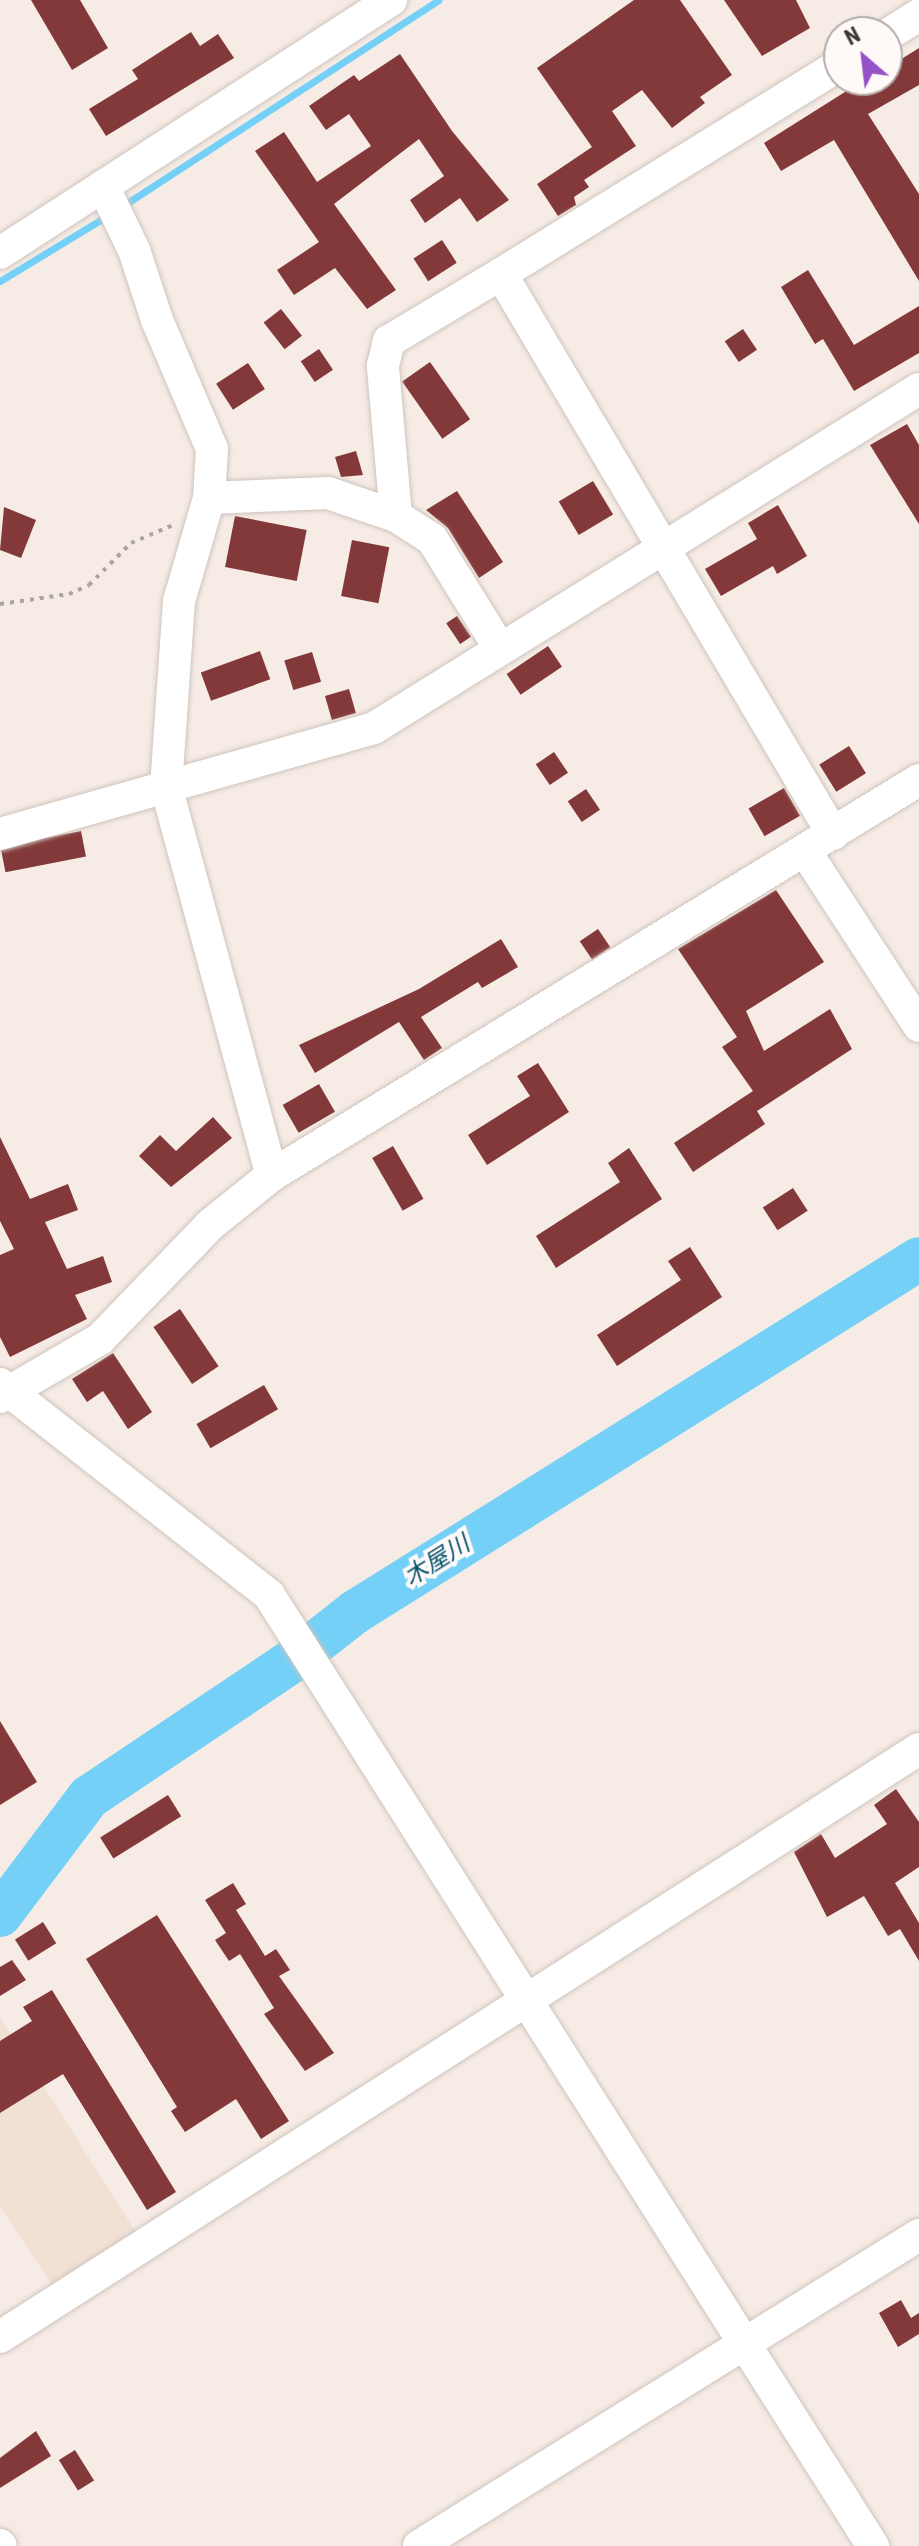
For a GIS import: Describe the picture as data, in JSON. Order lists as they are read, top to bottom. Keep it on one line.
{"water":["木屋川"],"north":"top left"}
